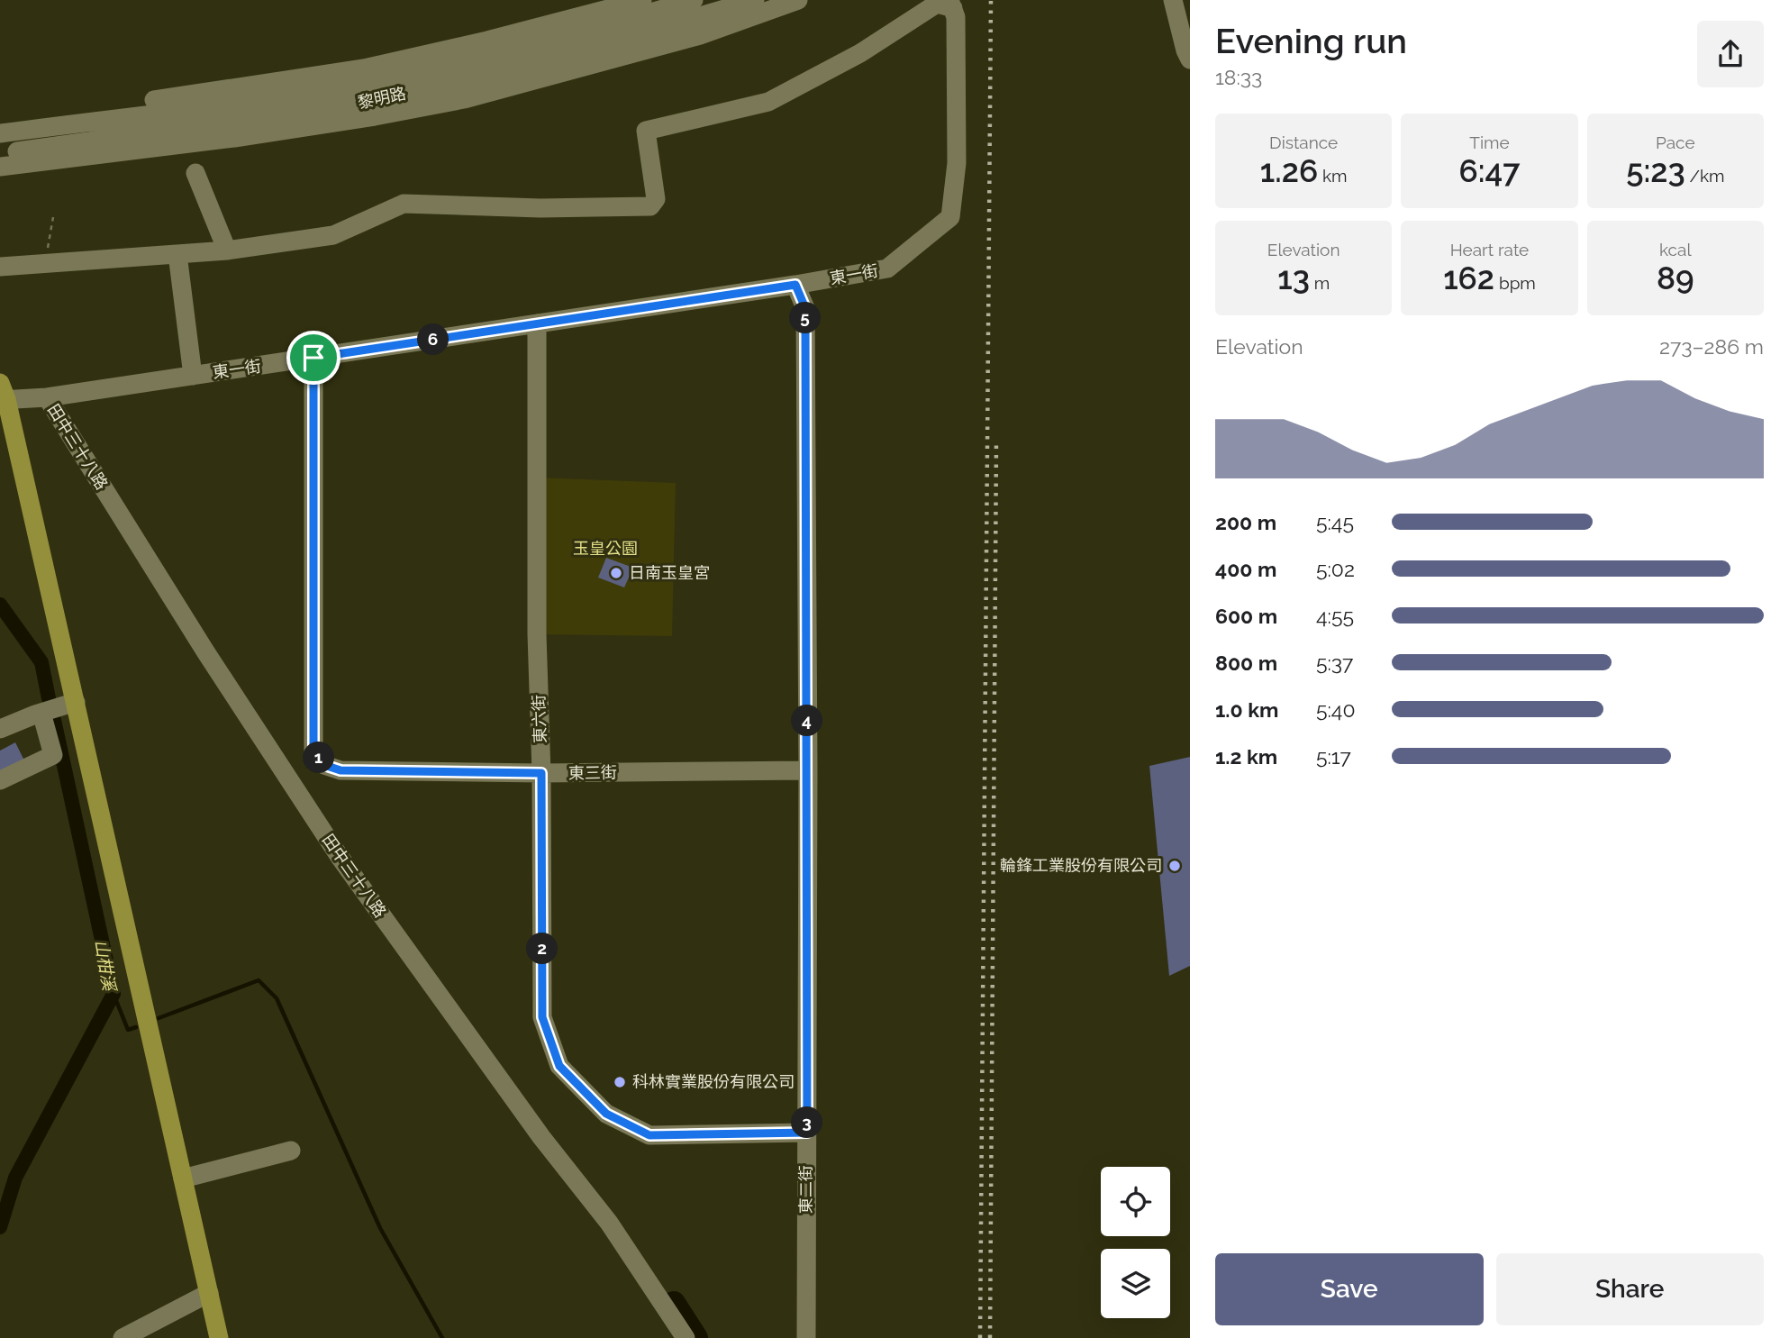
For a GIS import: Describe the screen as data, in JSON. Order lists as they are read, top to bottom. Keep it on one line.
{"streets":{"street":["黎明路","東一街","田中三十八路","東六街","東三街","東二街"]},"crossings":[["東一街","田中三十八路"],["東一街","東六街"],["東一街","東三街"],["東一街","東二街"],["東六街","東三街"],["東六街","東二街"],["東三街","東二街"]],"water":["山柑溪"],"parks":["玉皇公園"],"places":["日南玉皇宮","輪鋒工業股份有限公司","科林實業股份有限公司"],"page":{"heading":["Evening run","18:33"],"stats":[["Distance","1.26 km"],["Time","6:47"],["Pace","5:23 /km"],["Elevation","13 m"],["Heart rate","162 bpm"],["kcal","89"]],"pins":["5","6","4","1","2","3"],"chart":["Elevation","273–286 m"],"list":[{"name":"200 m","note":"5:45"},{"name":"400 m","note":"5:02"},{"name":"600 m","note":"4:55"},{"name":"800 m","note":"5:37"},{"name":"1.0 km","note":"5:40"},{"name":"1.2 km","note":"5:17"}],"buttons":["Save","Share"]}}
